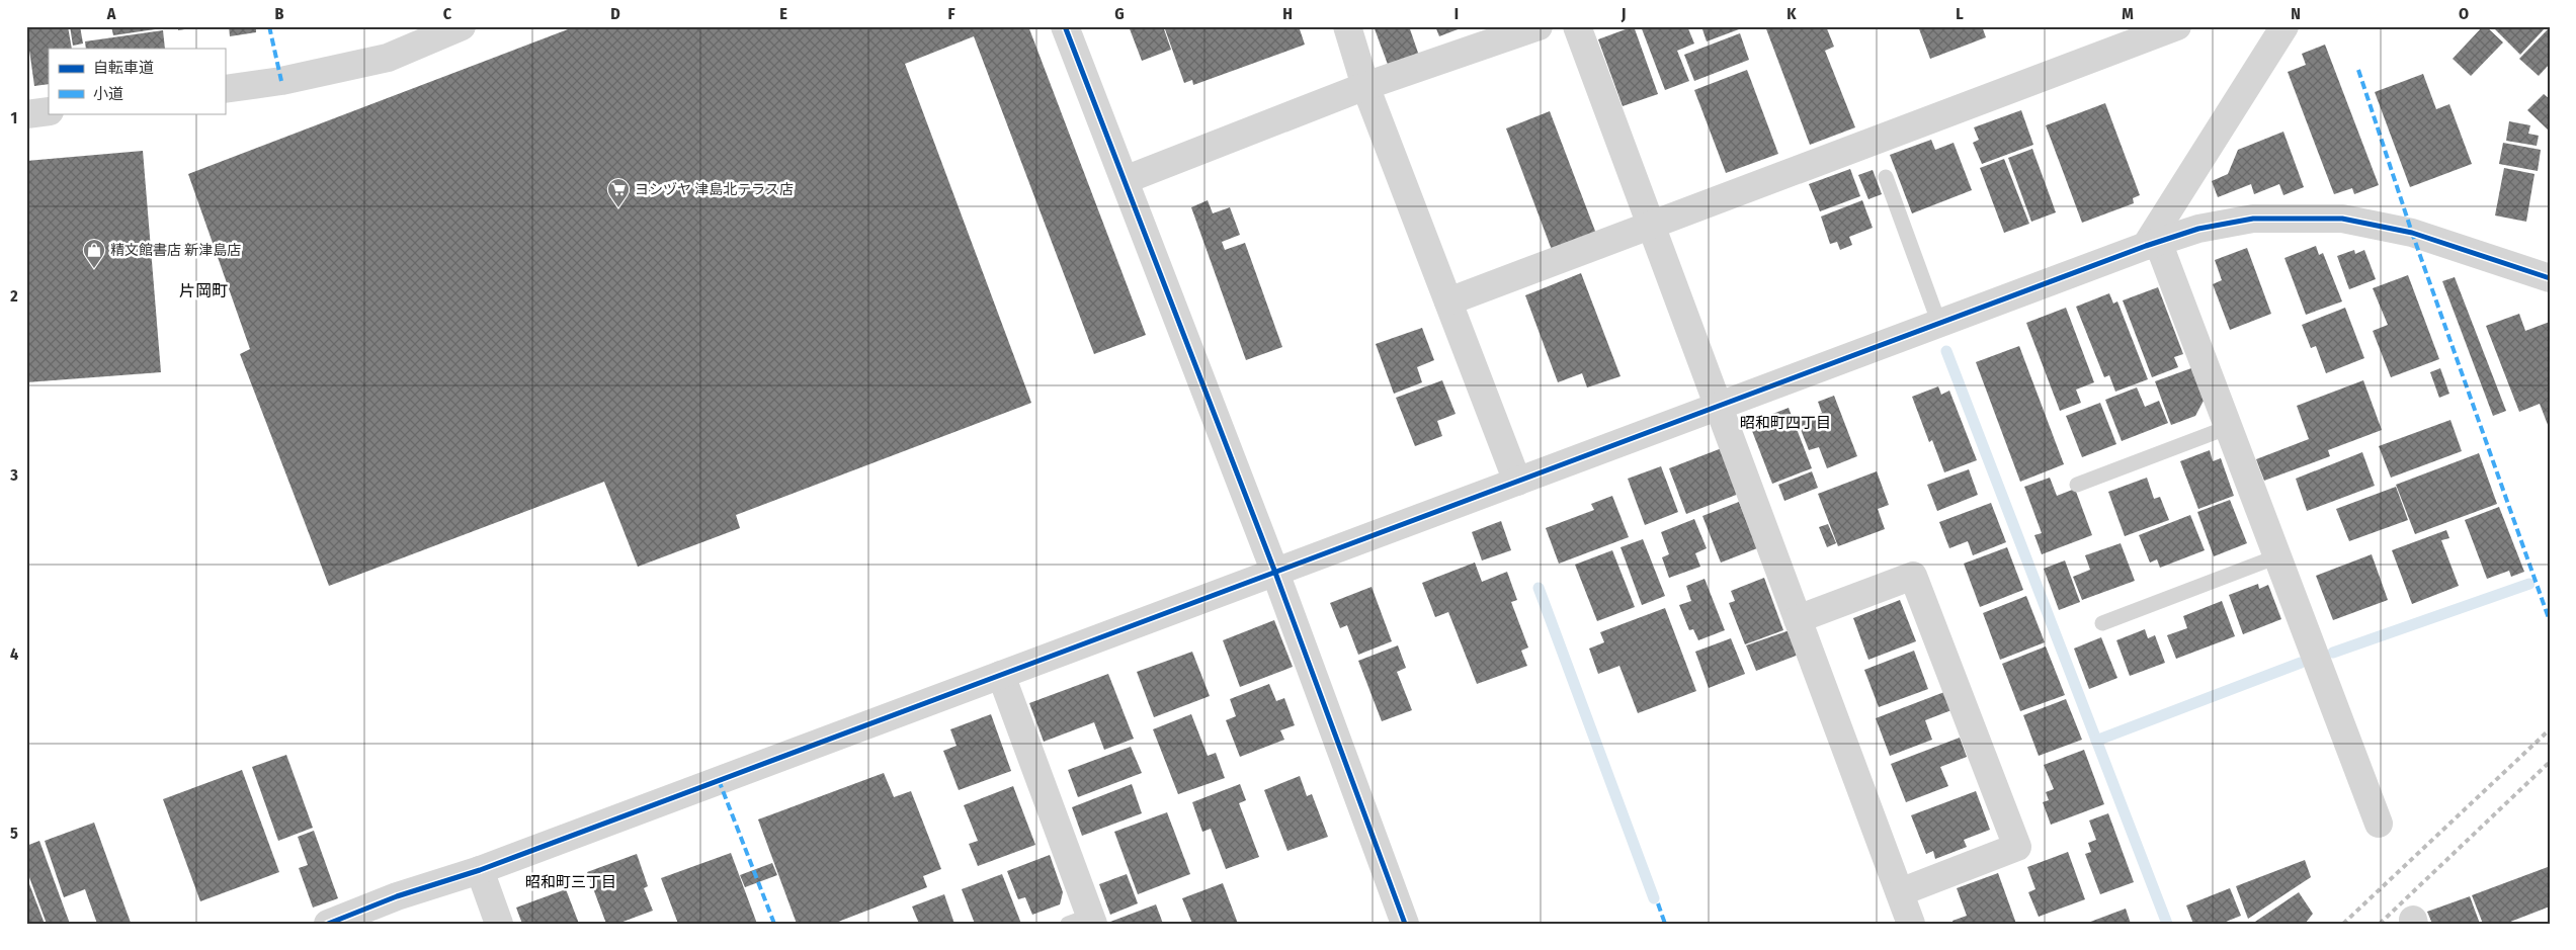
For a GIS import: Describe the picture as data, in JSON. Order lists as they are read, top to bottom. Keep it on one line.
{"districts":["片岡町","昭和町四丁目","昭和町三丁目"],"places":{"supermarket":["ヨシヅヤ 津島北テラス店"],"shop":["精文館書店 新津島店"]},"legend":["自転車道","小道"],"grid":{"columns":["A","B","C","D","E","F","G","H","I","J","K","L","M","N","O"],"rows":["1","2","3","4","5"]}}
